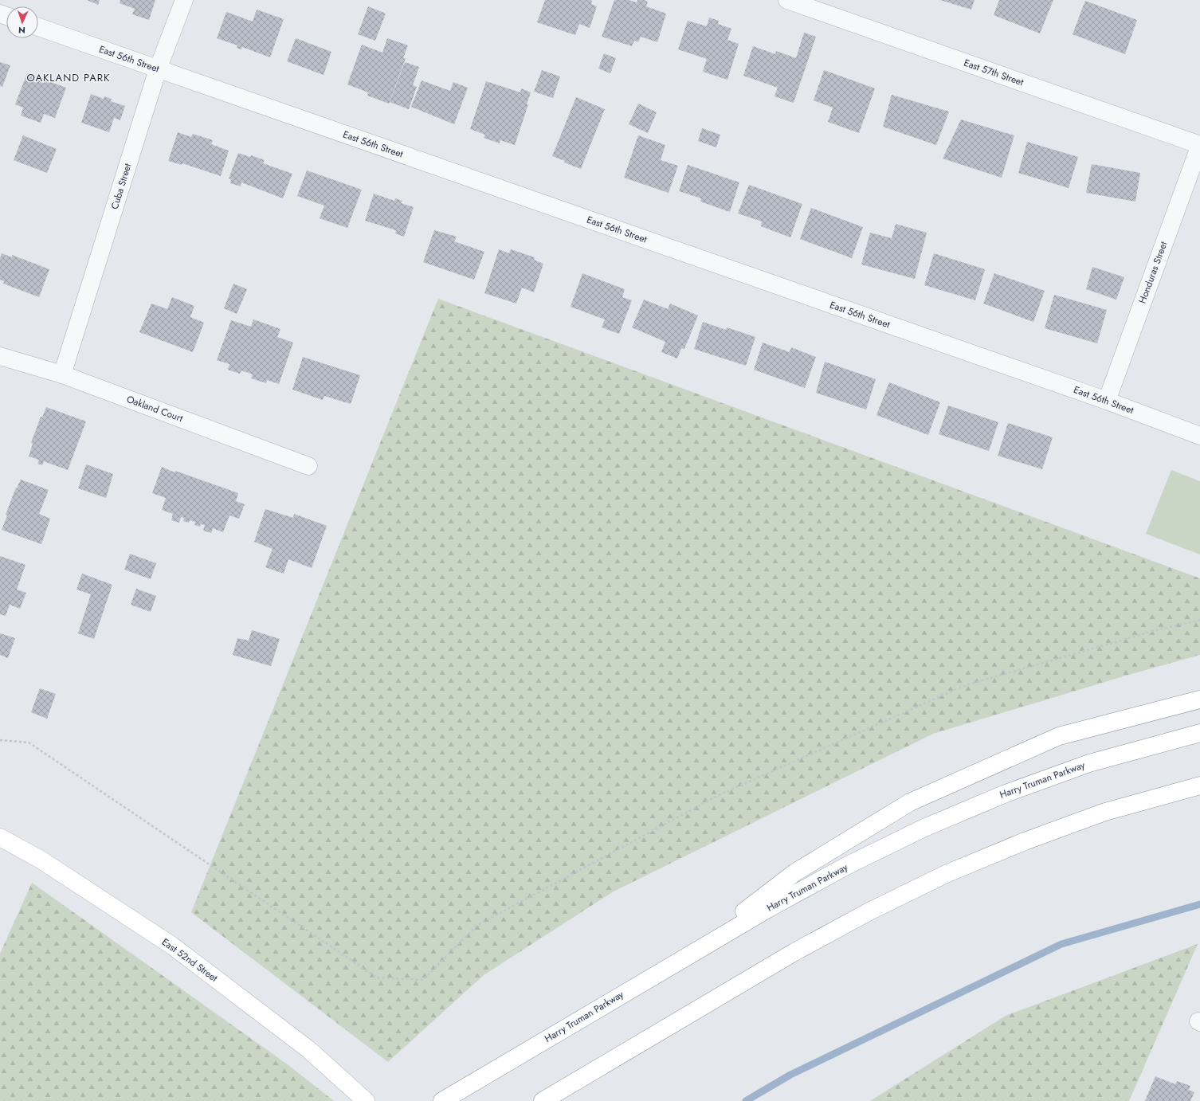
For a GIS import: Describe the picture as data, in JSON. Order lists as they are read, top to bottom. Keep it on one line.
{"streets":{"main road":["Harry Truman Parkway","East 52nd Street"],"street":["East 56th Street","East 57th Street","Cuba Street","Honduras Street","Oakland Court"]},"crossings":[["East 56th Street","Cuba Street"],["East 56th Street","Honduras Street"],["East 57th Street","Honduras Street"],["Cuba Street","Oakland Court"]],"districts":["OAKLAND PARK"],"north":"bottom"}
